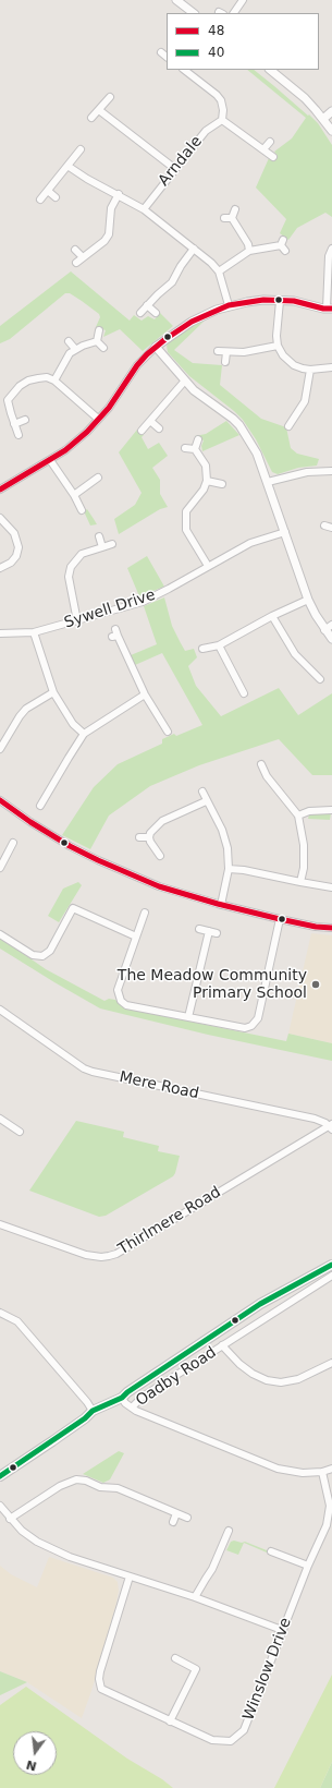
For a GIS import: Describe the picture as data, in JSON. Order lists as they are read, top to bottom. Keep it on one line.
{"streets":{"main road":["Oadby Road"],"street":["Arndale","Sywell Drive","Mere Road","Thirlmere Road","Winslow Drive"]},"crossings":[["Mere Road","Thirlmere Road"]],"places":["The Meadow Community Primary School"],"lines":["transit line 48","transit line 40"],"legend":["48","40"],"north":"bottom"}
